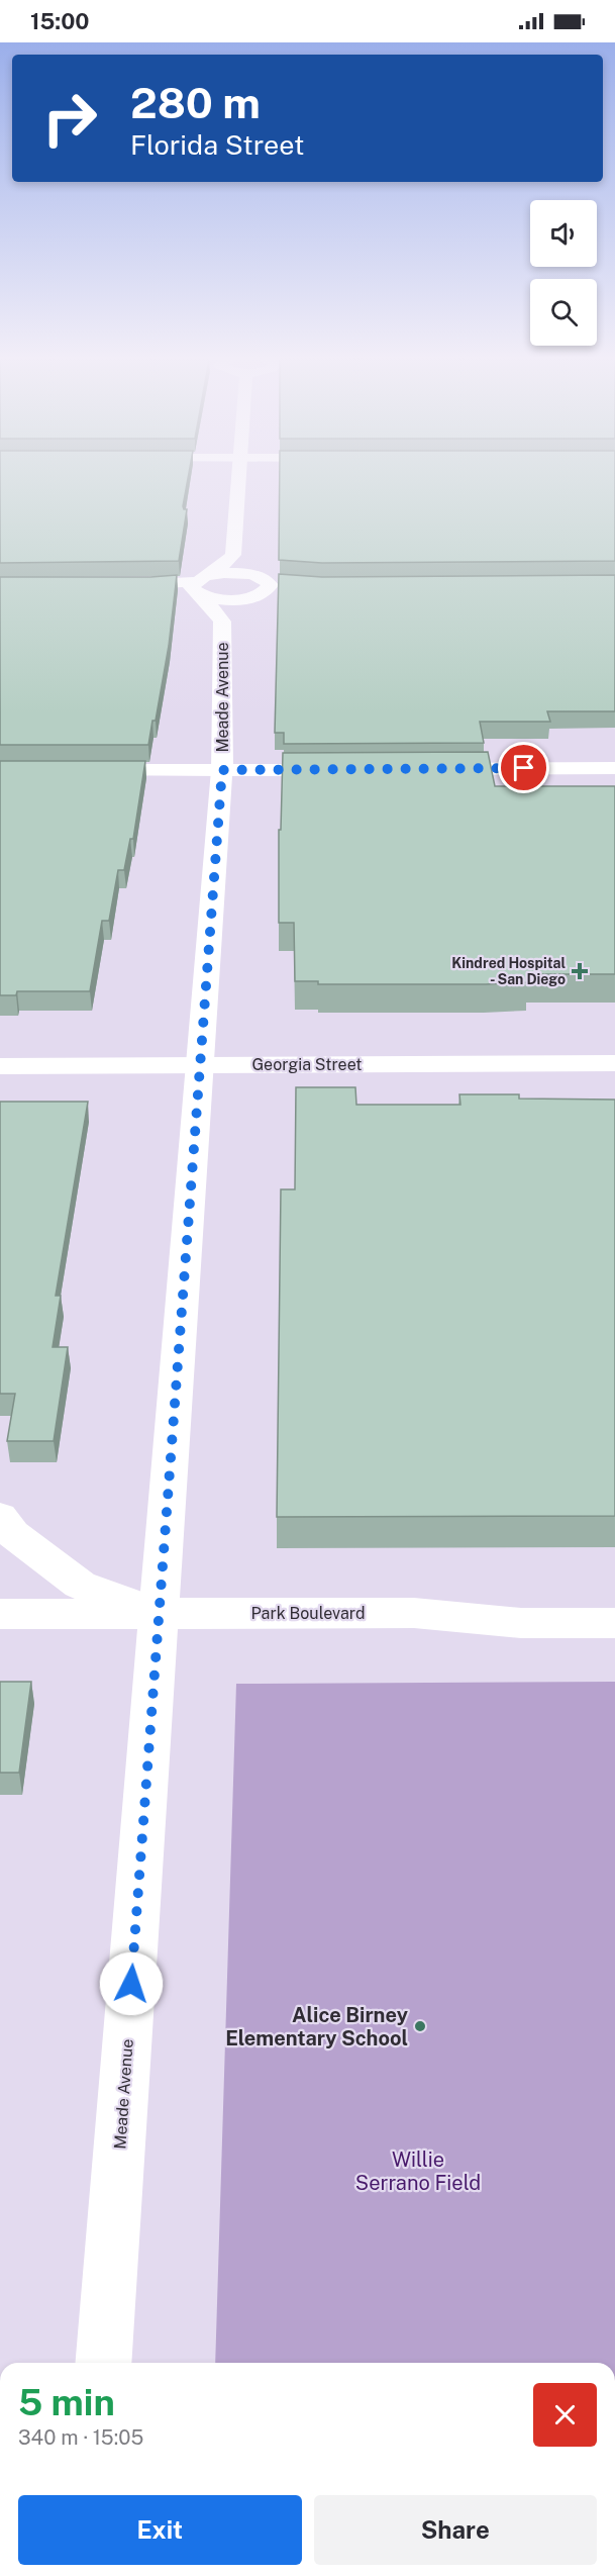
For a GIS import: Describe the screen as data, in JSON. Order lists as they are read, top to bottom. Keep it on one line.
{"streets":{"street":["Meade Avenue","Georgia Street","Park Boulevard"]},"crossings":[["Meade Avenue","Georgia Street"],["Meade Avenue","Park Boulevard"]],"parks":["Willie Serrano Field"],"places":{"health":["Kindred Hospital - San Diego"],"other":["Alice Birney Elementary School"]},"page":{"status":"15:00","turn":["280 m","Florida Street"],"heading":["5 min","340 m · 15:05"],"buttons":["Exit","Share"]}}
